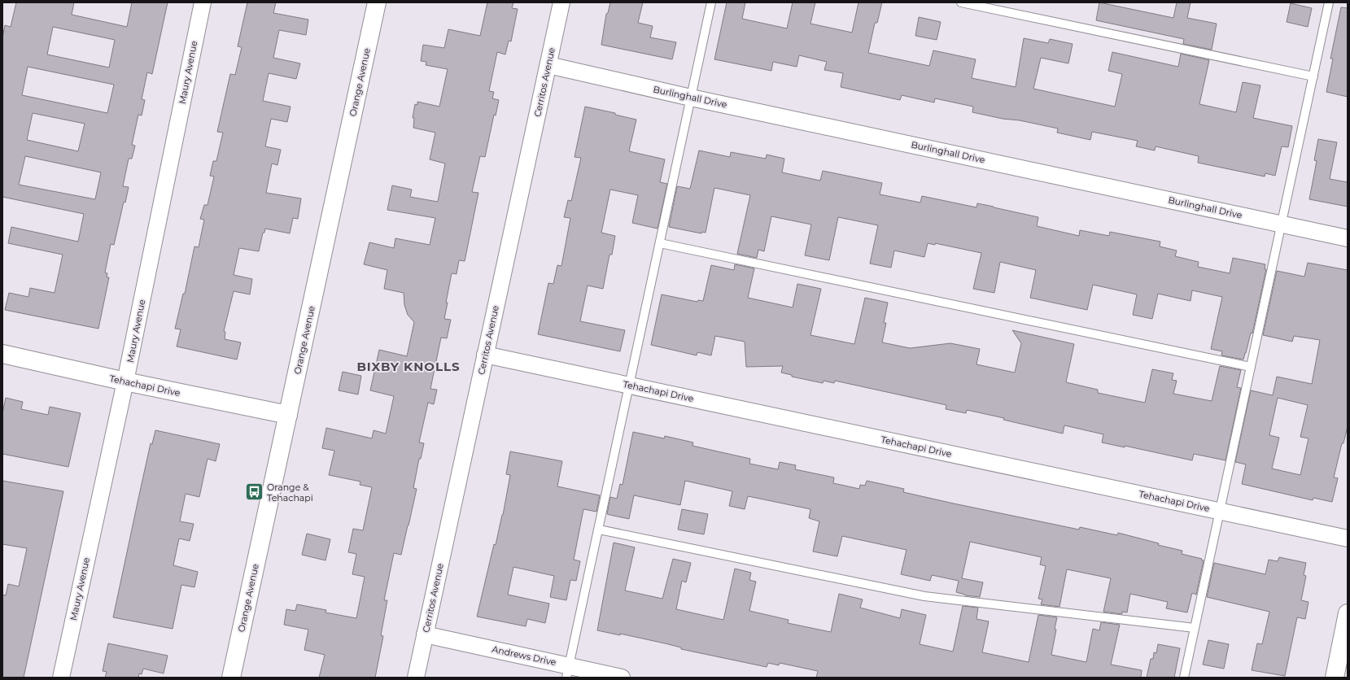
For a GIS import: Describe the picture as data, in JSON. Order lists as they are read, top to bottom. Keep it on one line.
{"streets":{"street":["Maury Avenue","Orange Avenue","Cerritos Avenue","Burlinghall Drive","Tehachapi Drive","Andrews Drive"]},"crossings":[["Maury Avenue","Tehachapi Drive"],["Orange Avenue","Tehachapi Drive"],["Cerritos Avenue","Burlinghall Drive"],["Cerritos Avenue","Tehachapi Drive"],["Cerritos Avenue","Andrews Drive"]],"districts":["BIXBY KNOLLS"],"places":{"bus stop":["Orange & Tehachapi"]}}
